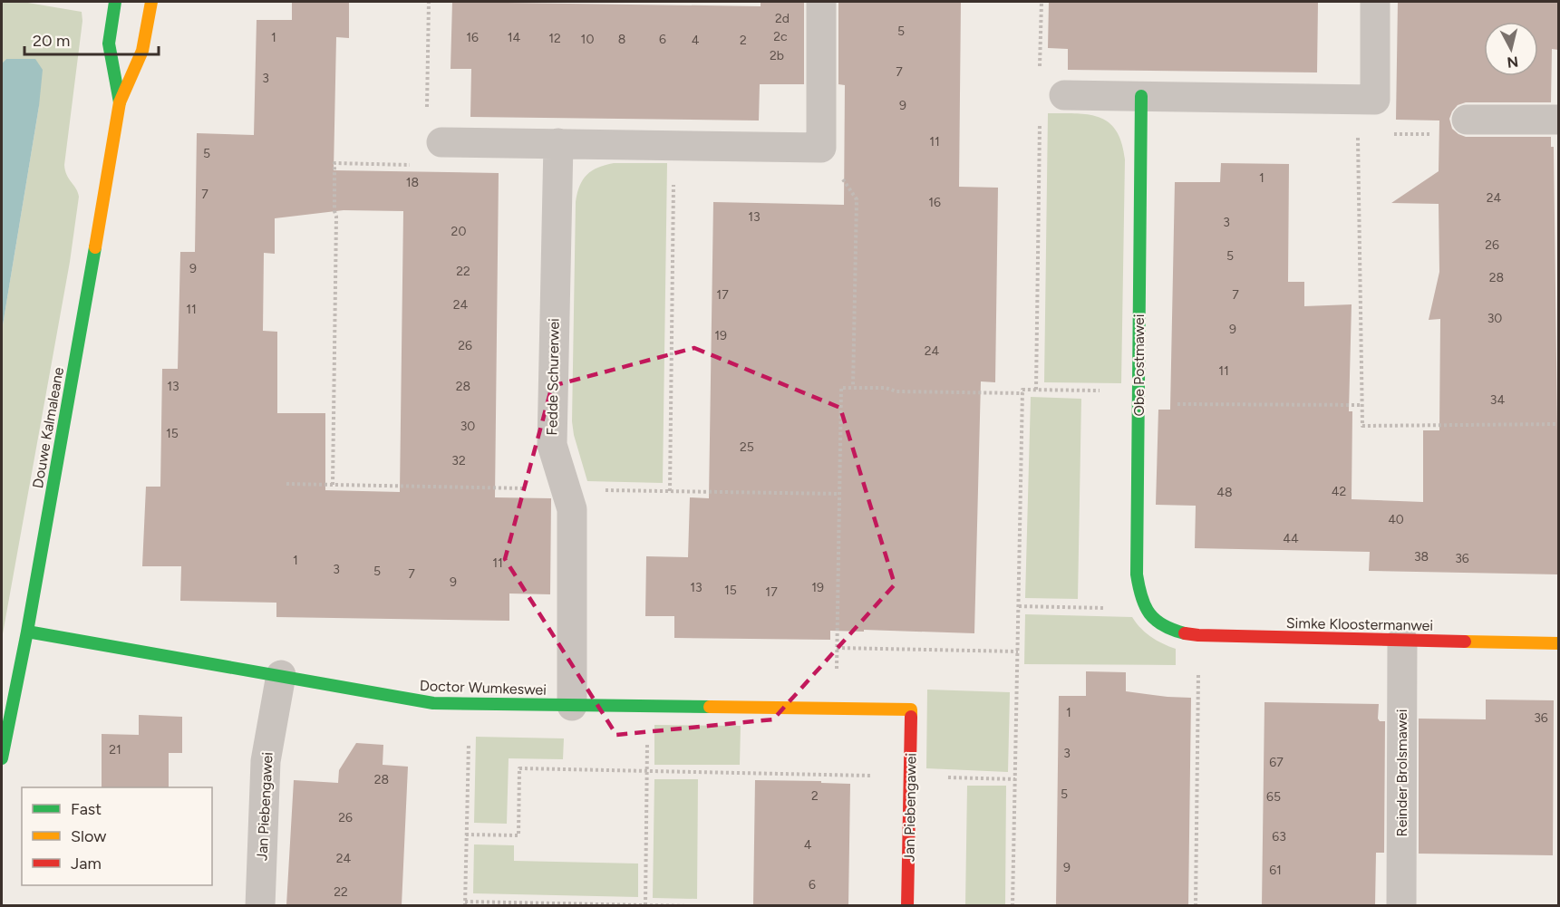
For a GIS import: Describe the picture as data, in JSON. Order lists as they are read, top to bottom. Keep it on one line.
{"streets":{"street":["Obe Postmawei","Fedde Schurerwei","Douwe Kalmaleane","Simke Kloostermanwei","Doctor Wumkeswei","Reinder Brolsmawei","Jan Piebengawei"]},"crossings":[["Obe Postmawei","Simke Kloostermanwei"],["Fedde Schurerwei","Doctor Wumkeswei"],["Douwe Kalmaleane","Doctor Wumkeswei"],["Simke Kloostermanwei","Reinder Brolsmawei"],["Doctor Wumkeswei","Jan Piebengawei"]],"house_numbers":["2d","5","2c","1","16","14","12","10","8","6","4","2","2b","7","3","9","11","5","1","18","7","24","16","13","3","20","26","5","9","22","28","17","7","24","11","30","9","19","26","24","11","13","28","34","30","15","25","32","42","48","40","44","38","36","1","11","3","5","7","9","13","19","15","17","1","36","21","3","67","28","5","2","65","26","63","4","24","9","61","6","22"],"legend":["Fast","Slow","Jam"],"scale_bar":"20 m","north":"bottom"}
